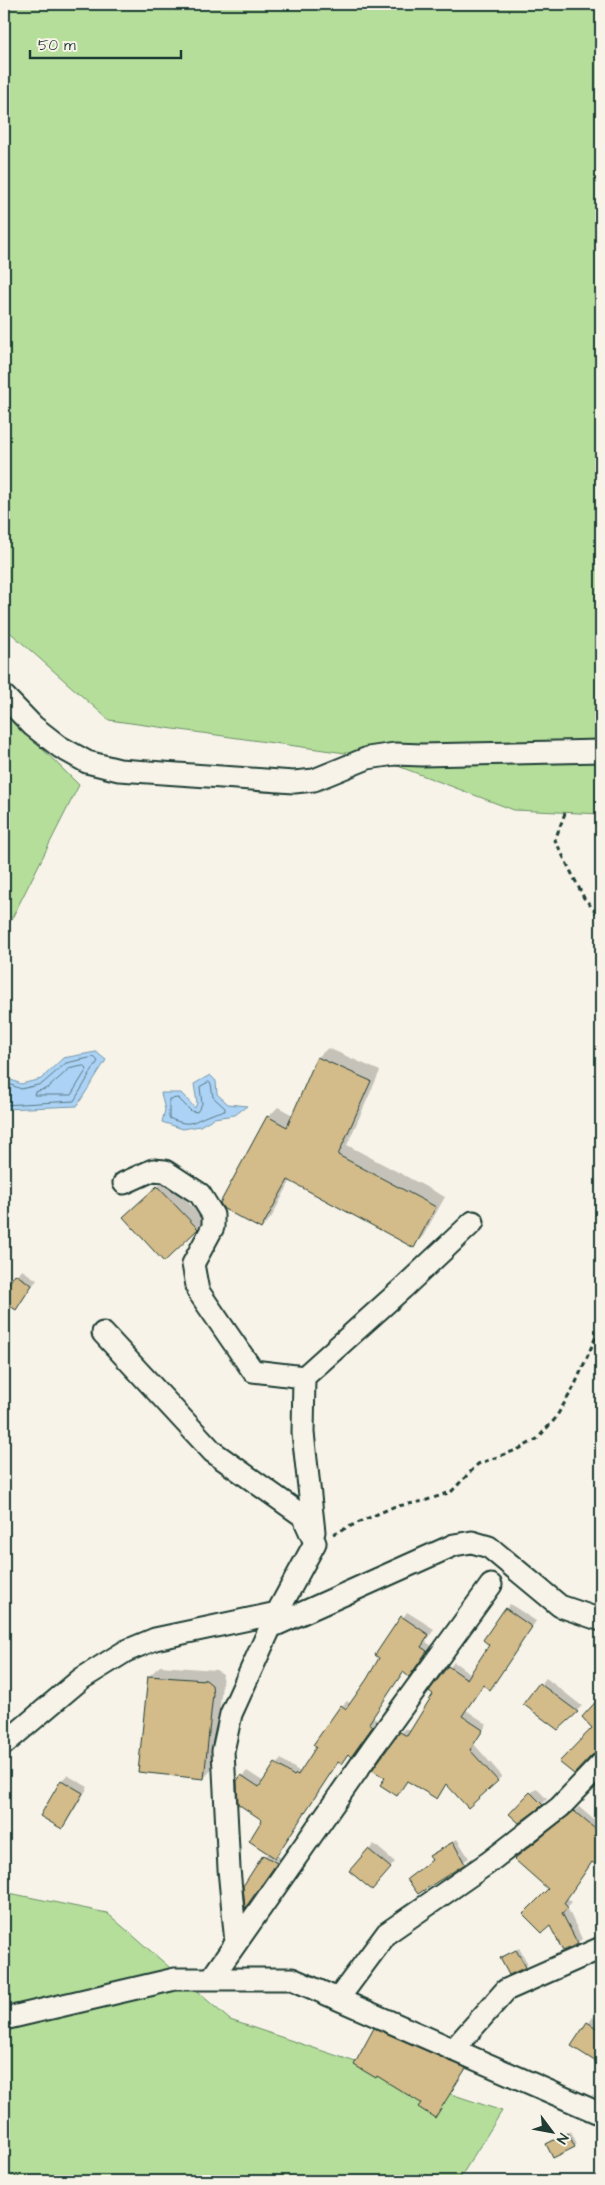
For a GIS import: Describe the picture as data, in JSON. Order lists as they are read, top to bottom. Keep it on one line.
{"scale_bar":"50 m","north":"bottom right"}
